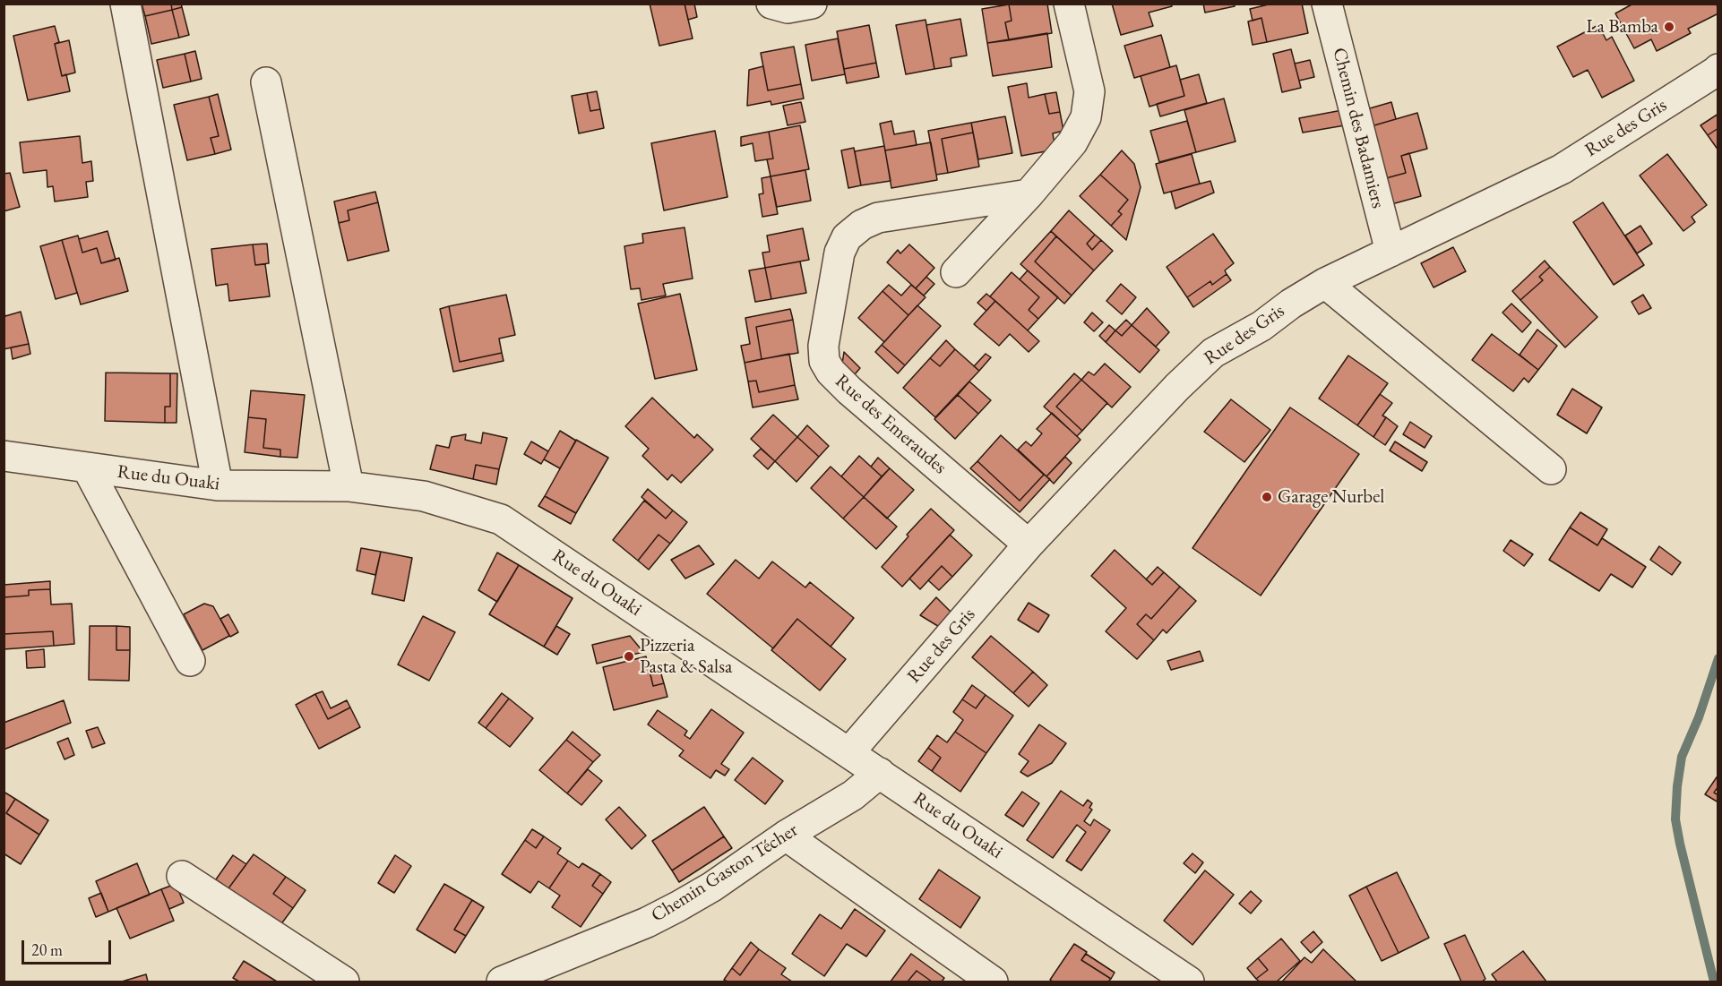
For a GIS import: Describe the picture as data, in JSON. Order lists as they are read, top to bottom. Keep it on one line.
{"streets":{"street":["Chemin des Badamiers","Rue des Gris","Rue des Emeraudes","Rue du Ouaki","Chemin Gaston Técher"]},"crossings":[["Chemin des Badamiers","Rue des Gris"],["Rue des Gris","Rue des Emeraudes"],["Rue des Gris","Rue du Ouaki"],["Rue du Ouaki","Chemin Gaston Técher"]],"places":["La Bamba","Garage Nurbel","Pizzeria Pasta & Salsa"],"scale_bar":"20 m"}
